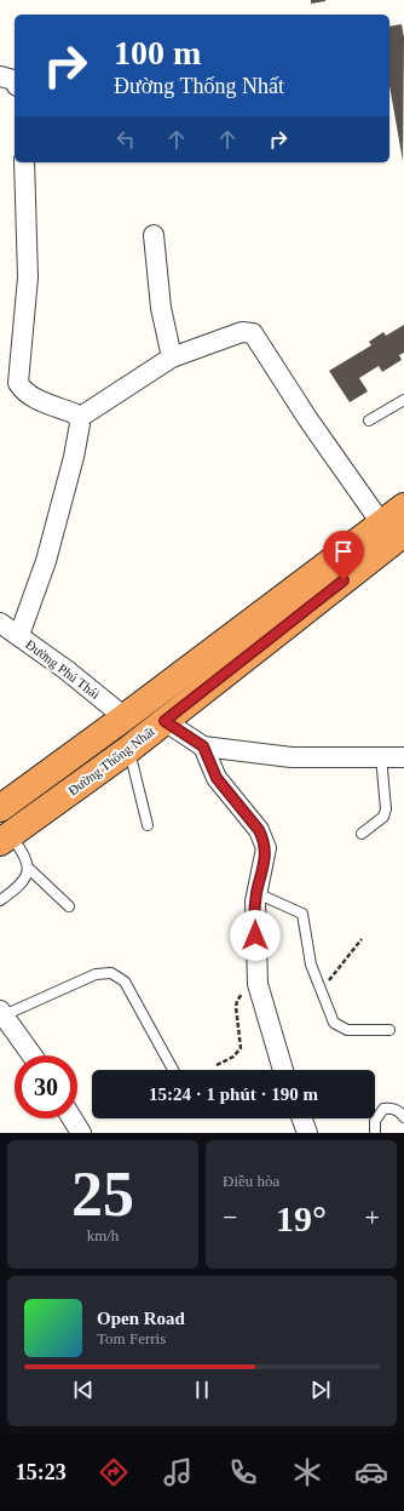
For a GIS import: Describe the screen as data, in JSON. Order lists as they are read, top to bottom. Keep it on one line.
{"streets":{"highway":["Đường Thống Nhất"],"street":["Đường Phú Thái"]},"crossings":[["Đường Phú Thái","Đường Thống Nhất"]],"page":{"turn":["100 m","Đường Thống Nhất"],"limit":"30","trip":"15:24 · 1 phút · 190 m","tile":[["25","km/h"],"Điều hòa"],"heat":["−","19°","+"],"song":["Open Road","Tom Ferris"],"tabs":"15:23"}}
